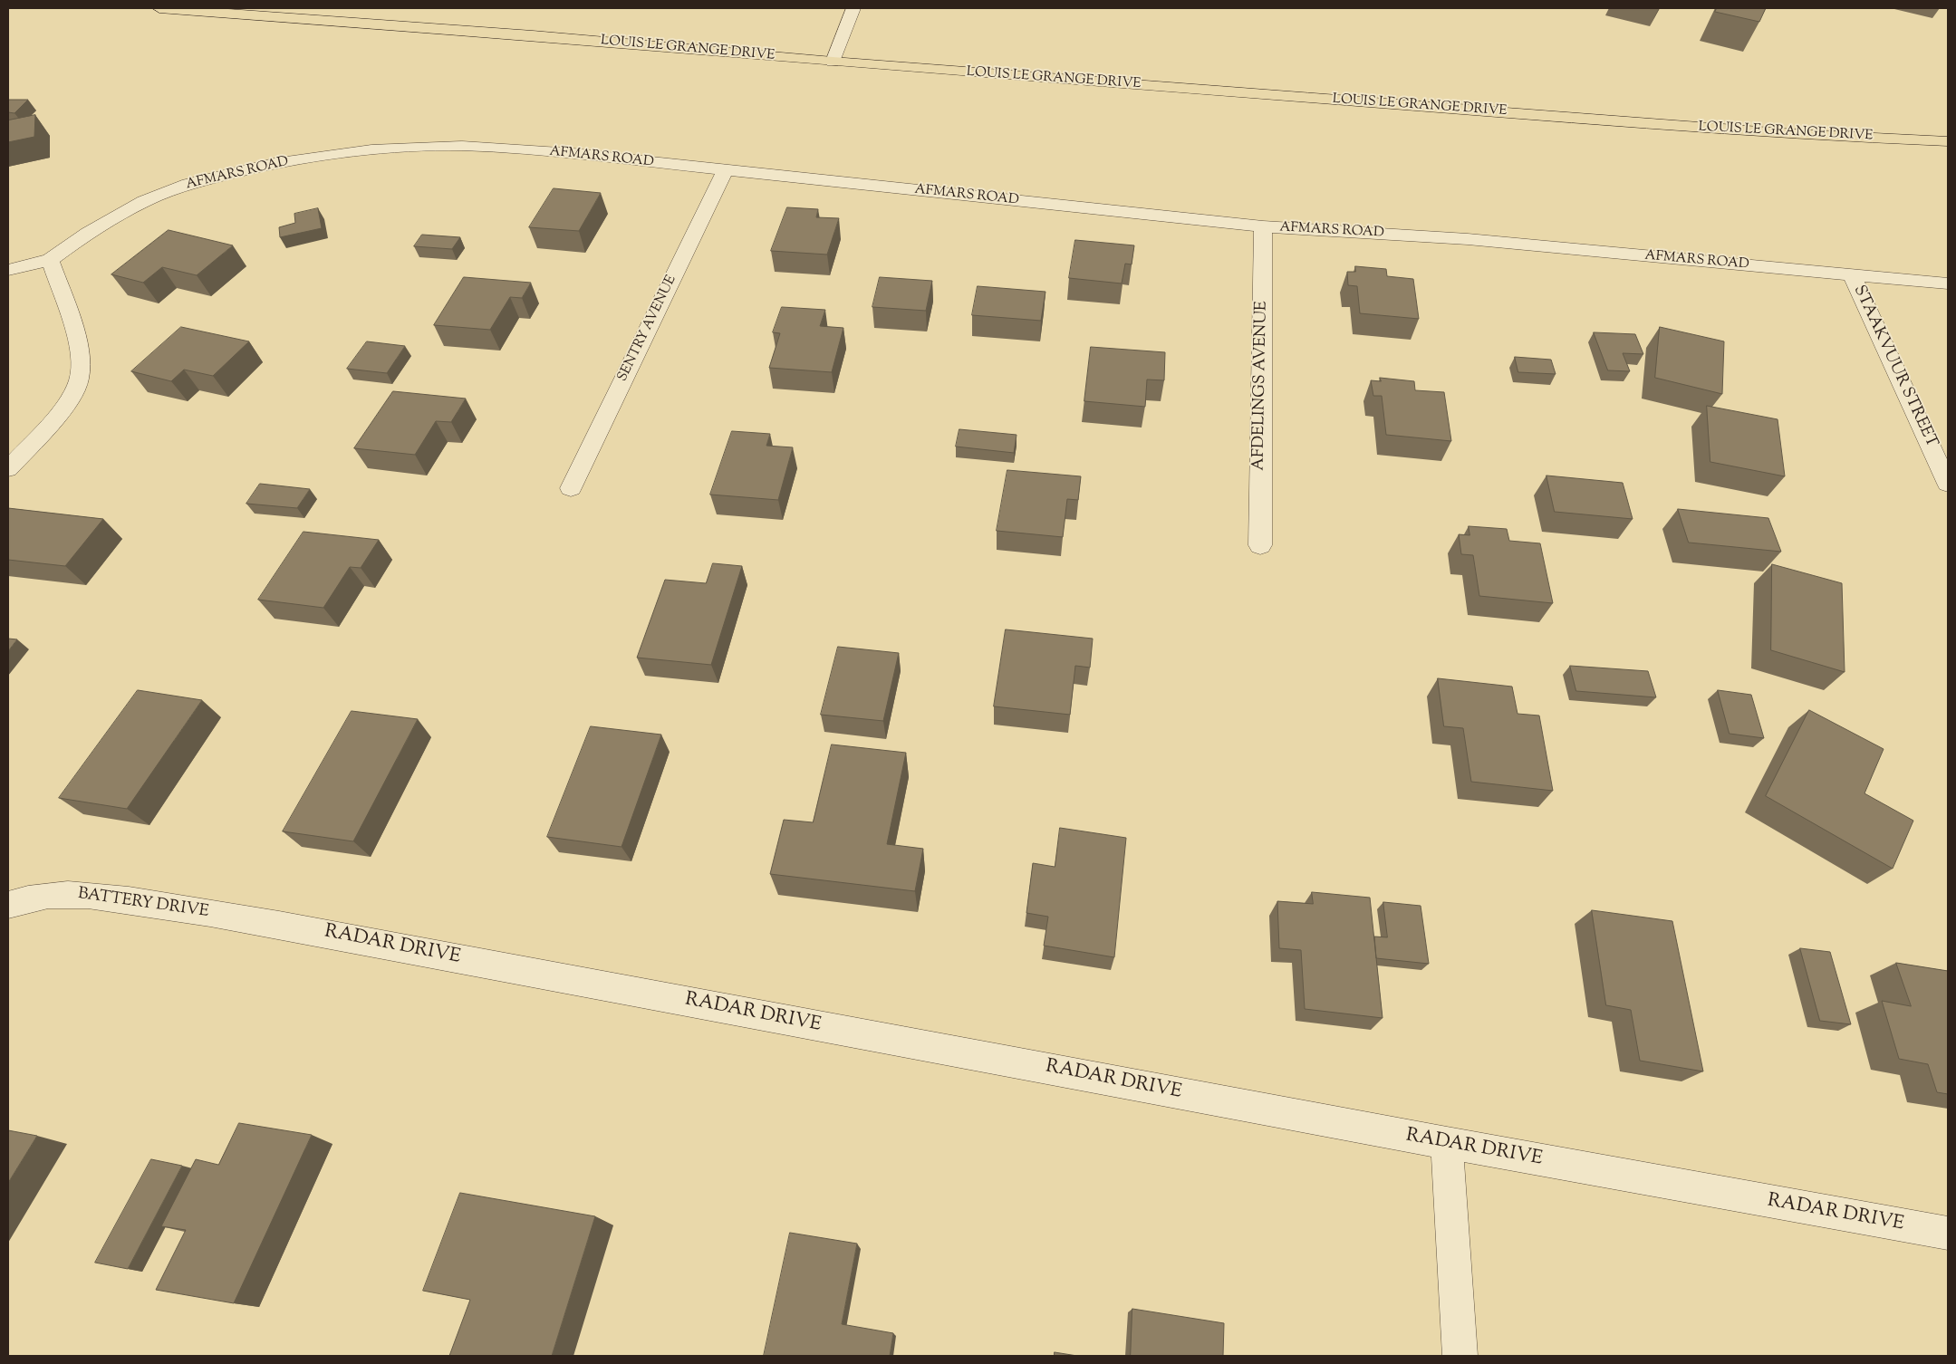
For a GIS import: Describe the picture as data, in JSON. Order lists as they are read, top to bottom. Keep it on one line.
{"streets":{"main road":["LOUIS LE GRANGE DRIVE"],"street":["AFMARS ROAD","SENTRY AVENUE","STAAKVUUR STREET","AFDELINGS AVENUE","BATTERY DRIVE","RADAR DRIVE"]},"crossings":[["AFMARS ROAD","SENTRY AVENUE"],["AFMARS ROAD","STAAKVUUR STREET"],["AFMARS ROAD","AFDELINGS AVENUE"],["BATTERY DRIVE","RADAR DRIVE"]]}
